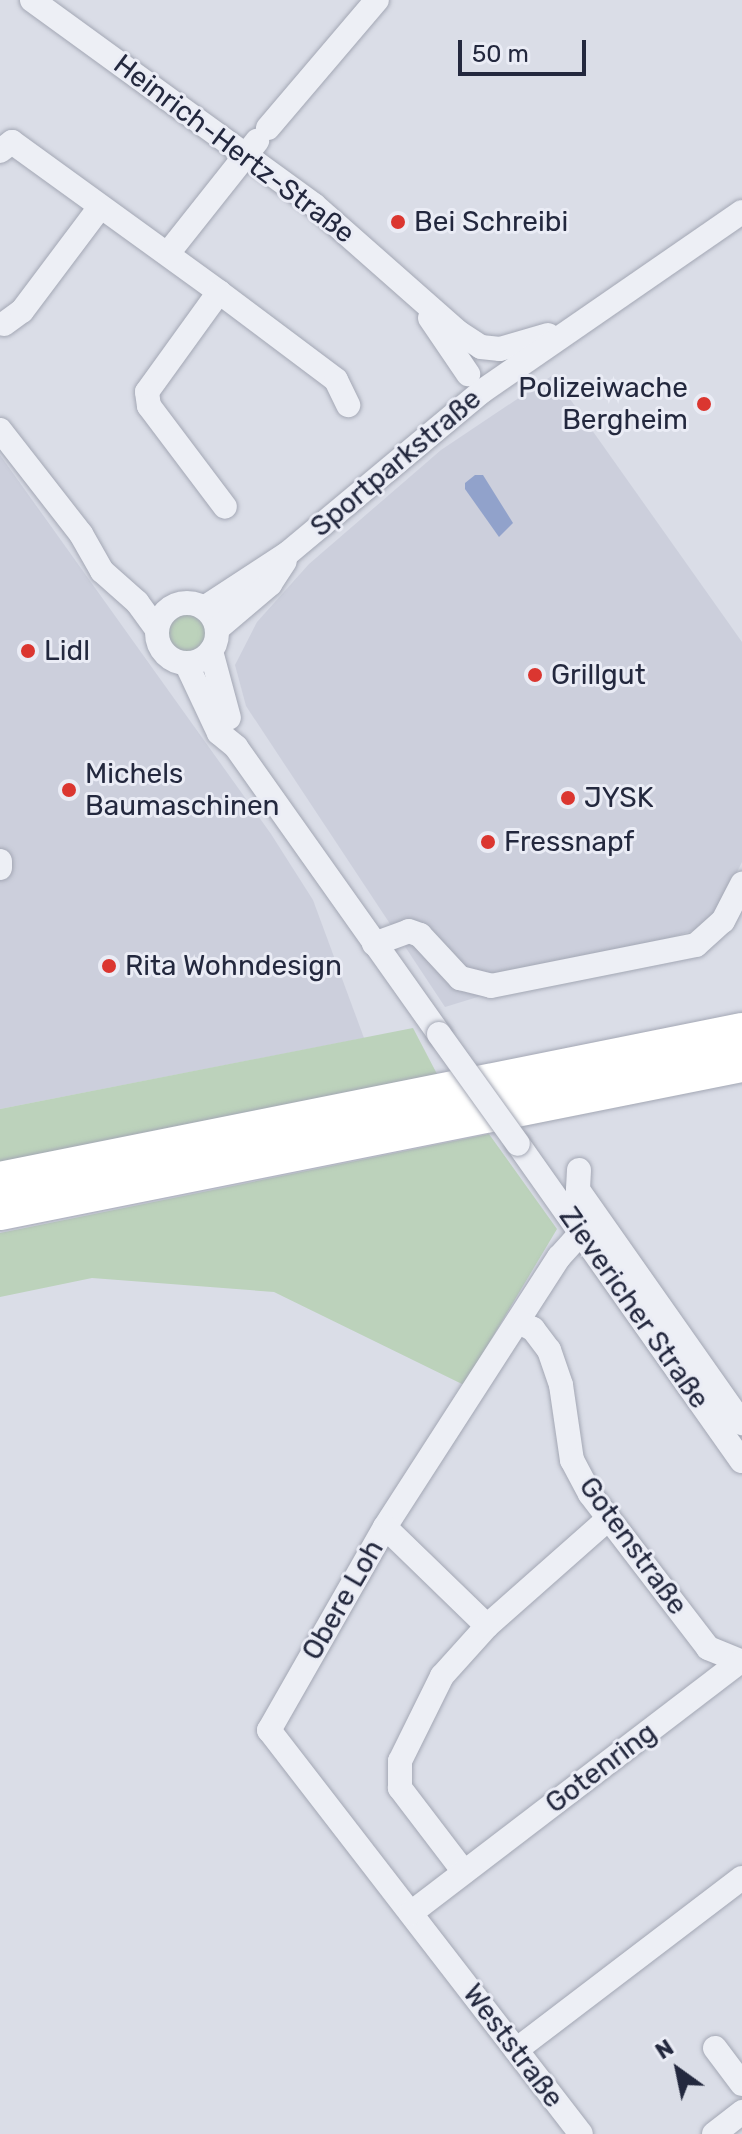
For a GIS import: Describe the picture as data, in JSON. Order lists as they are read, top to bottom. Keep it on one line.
{"streets":{"street":["Heinrich-Hertz-Straße","Sportparkstraße","Zievericher Straße","Gotenstraße","Obere Loh","Gotenring","Weststraße"]},"crossings":[["Heinrich-Hertz-Straße","Sportparkstraße"],["Sportparkstraße","Zievericher Straße"],["Zievericher Straße","Obere Loh"],["Gotenstraße","Obere Loh"],["Gotenstraße","Gotenring"],["Obere Loh","Gotenring"],["Obere Loh","Weststraße"]],"places":["Bei Schreibi","Polizeiwache Bergheim","Lidl","Grillgut","Michels Baumaschinen","JYSK","Fressnapf","Rita Wohndesign"],"scale_bar":"50 m","north":"top left"}
